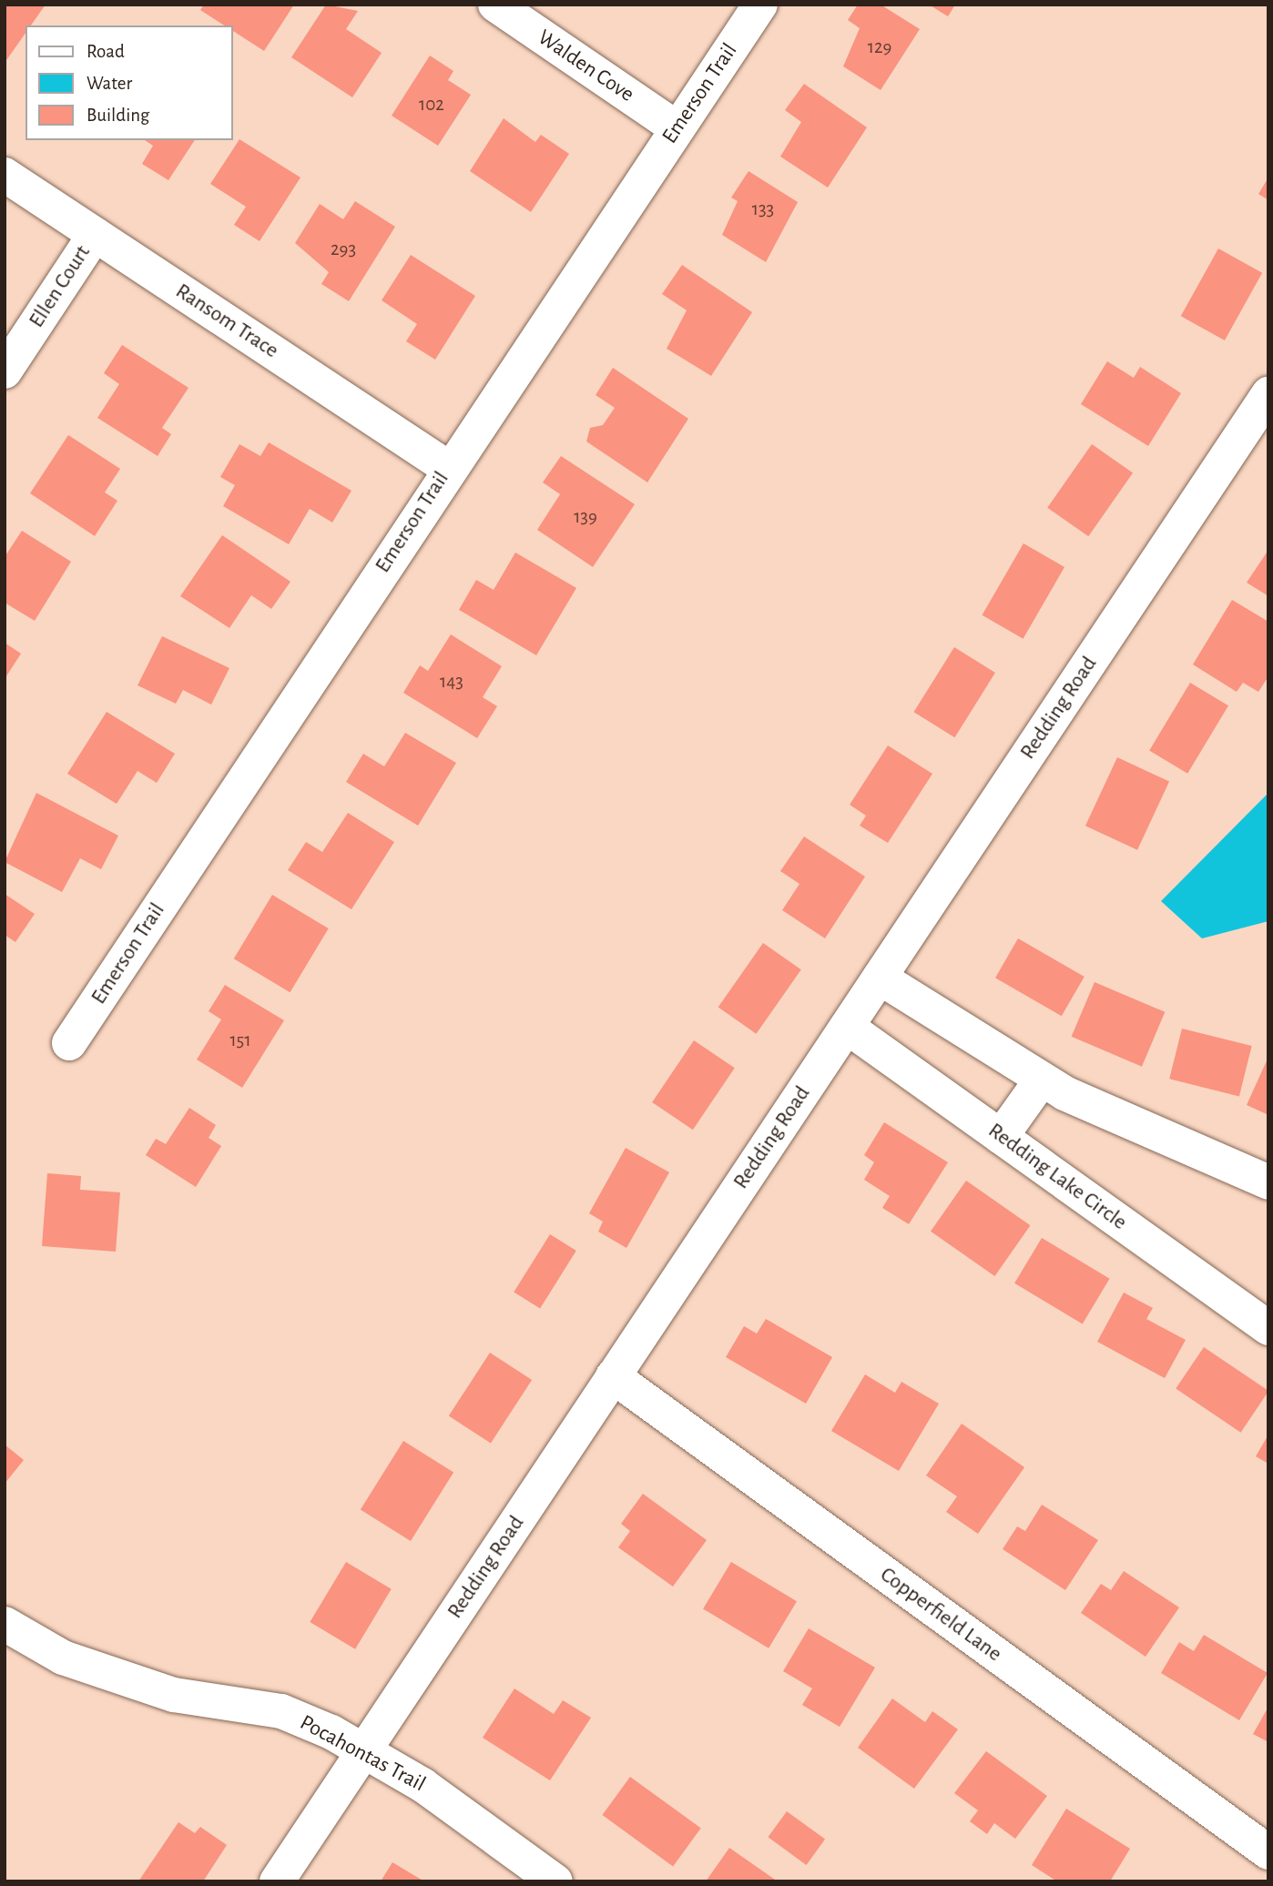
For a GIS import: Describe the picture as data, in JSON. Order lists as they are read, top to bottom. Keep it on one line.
{"streets":{"street":["Walden Cove","Emerson Trail","Ellen Court","Ransom Trace","Redding Road","Redding Lake Circle","Copperfield Lane","Pocahontas Trail"]},"crossings":[["Walden Cove","Emerson Trail"],["Emerson Trail","Ransom Trace"],["Ellen Court","Ransom Trace"],["Redding Road","Redding Lake Circle"],["Redding Road","Copperfield Lane"],["Redding Road","Pocahontas Trail"]],"house_numbers":["129","102","133","293","139","143","151"],"legend":["Road","Water","Building"]}
